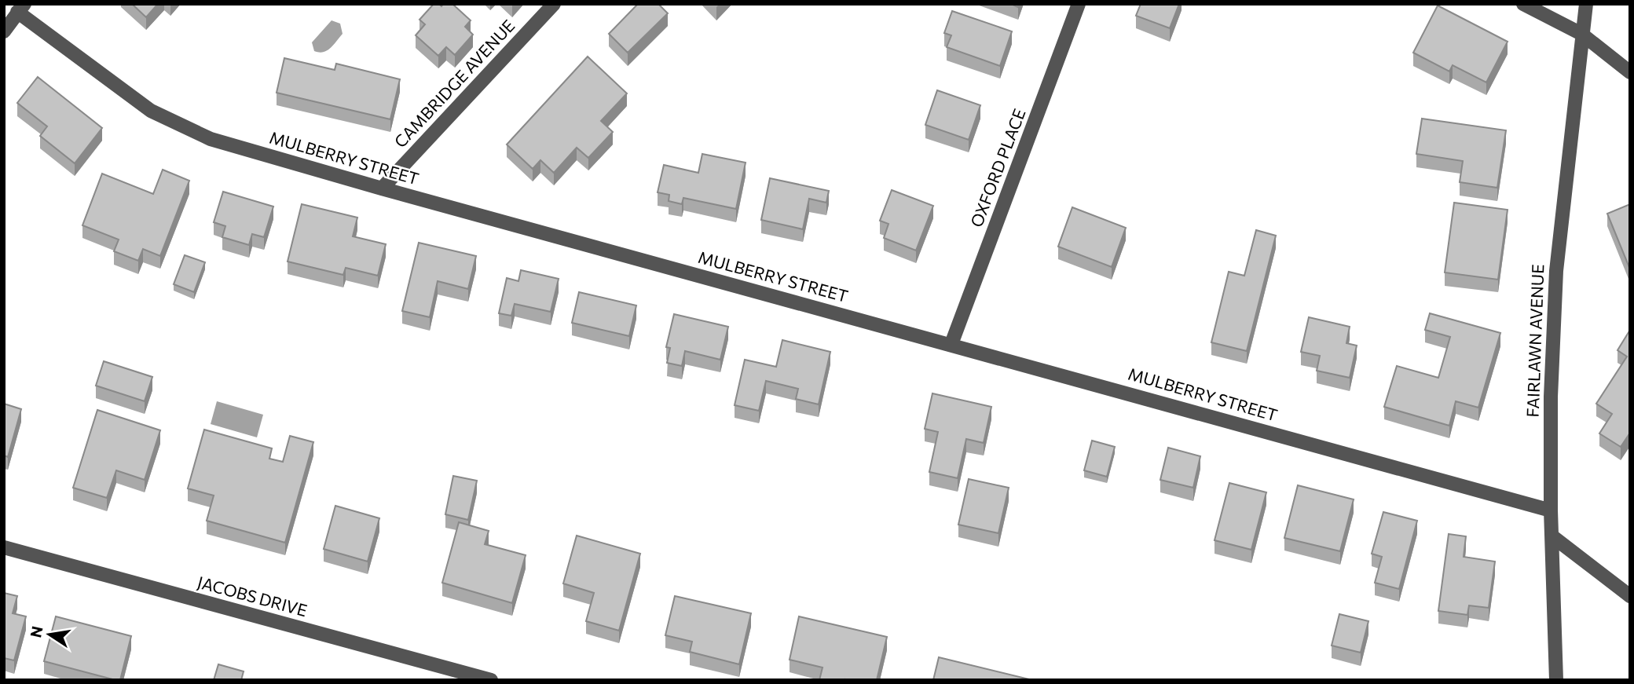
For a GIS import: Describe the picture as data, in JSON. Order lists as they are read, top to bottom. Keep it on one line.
{"streets":{"street":["CAMBRIDGE AVENUE","MULBERRY STREET","OXFORD PLACE","FAIRLAWN AVENUE","JACOBS DRIVE"]},"crossings":[["CAMBRIDGE AVENUE","MULBERRY STREET"],["MULBERRY STREET","OXFORD PLACE"],["MULBERRY STREET","FAIRLAWN AVENUE"]],"north":"left"}
